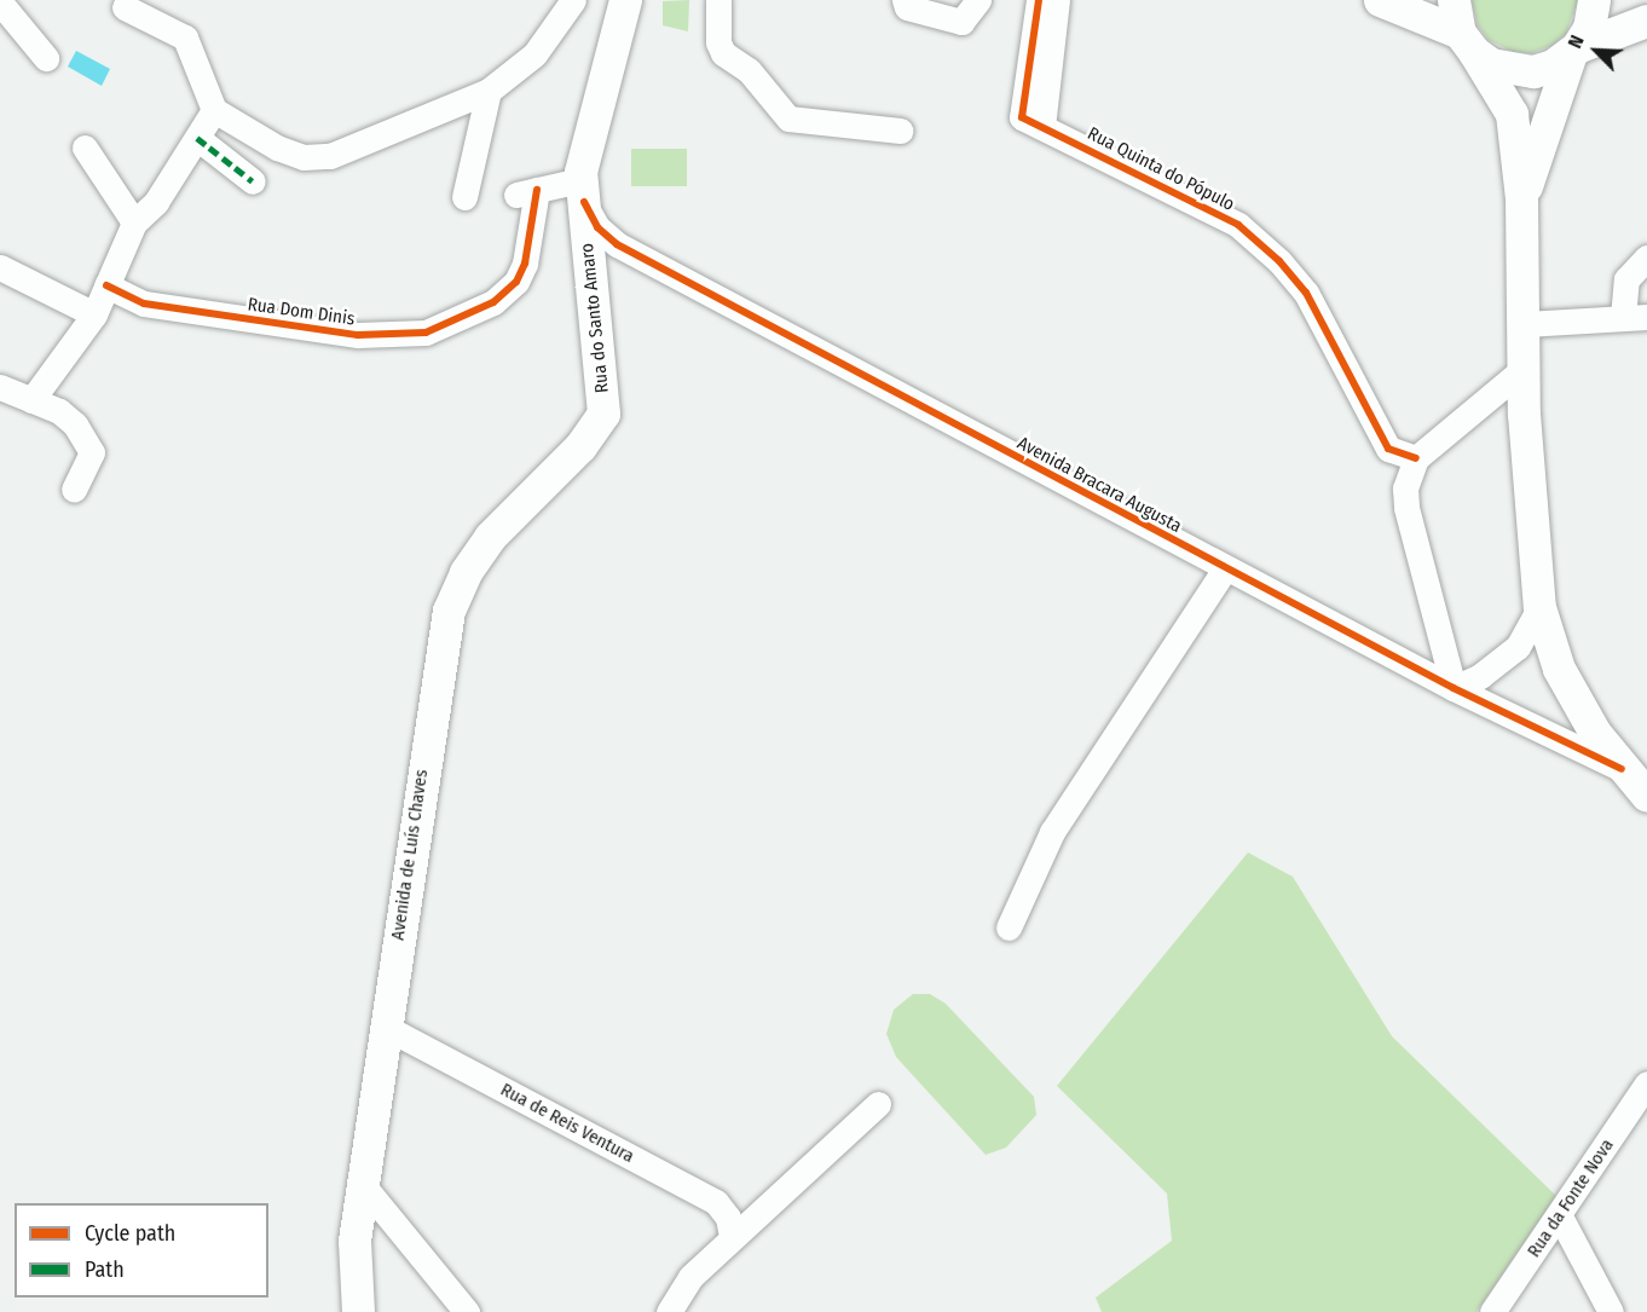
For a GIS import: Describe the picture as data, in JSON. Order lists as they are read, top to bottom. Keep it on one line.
{"streets":{"main road":["Rua do Santo Amaro","Avenida Bracara Augusta","Avenida de Luís Chaves"],"street":["Rua Quinta do Pópulo","Rua Dom Dinis","Rua de Reis Ventura","Rua da Fonte Nova"]},"crossings":[["Rua Dom Dinis","Rua do Santo Amaro"],["Rua Dom Dinis","Avenida Bracara Augusta"],["Rua do Santo Amaro","Avenida Bracara Augusta"],["Rua do Santo Amaro","Avenida de Luís Chaves"],["Avenida de Luís Chaves","Rua de Reis Ventura"]],"legend":["Cycle path","Path"],"north":"top left"}
